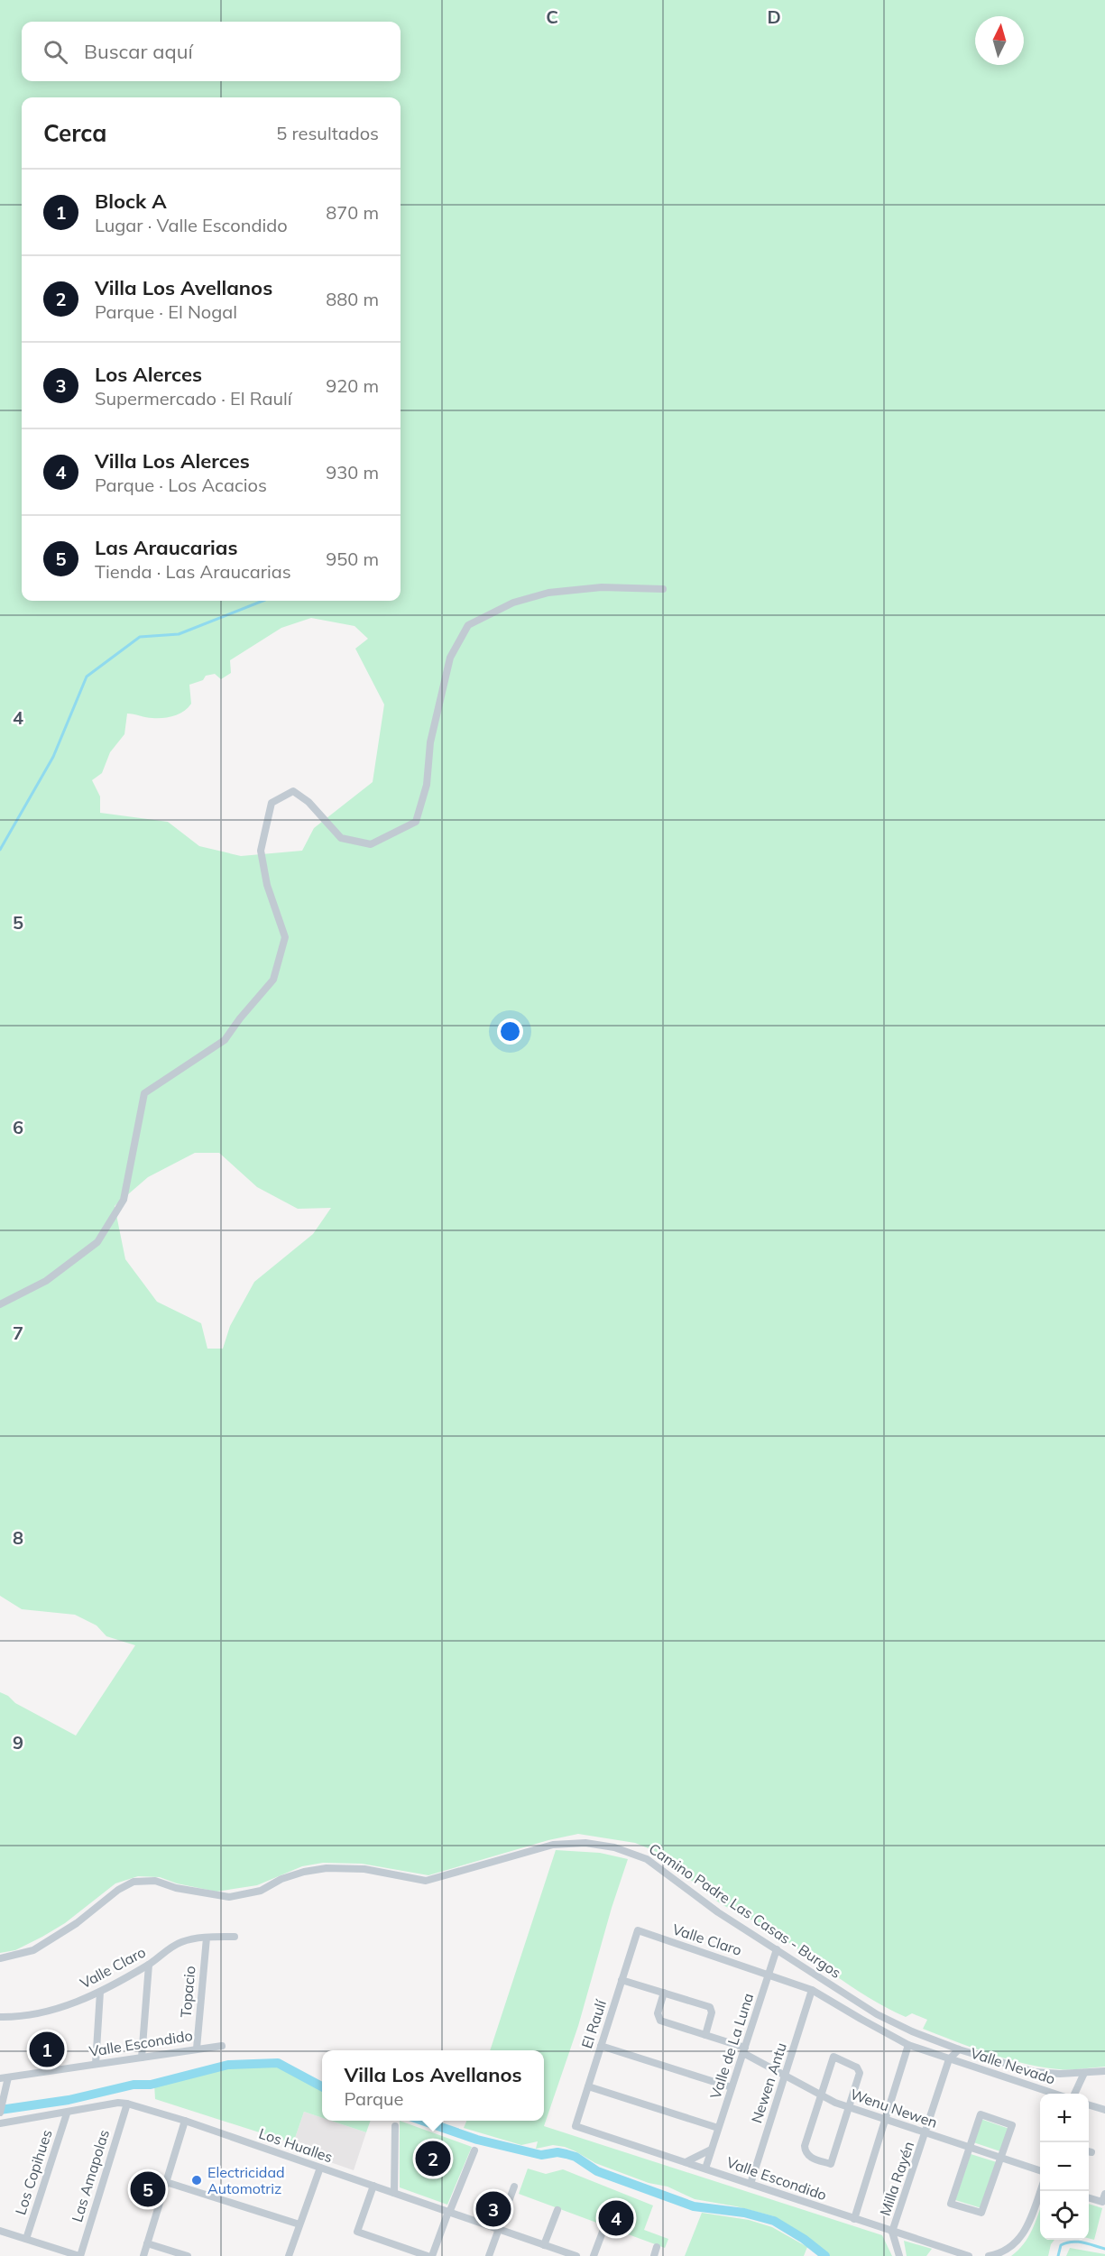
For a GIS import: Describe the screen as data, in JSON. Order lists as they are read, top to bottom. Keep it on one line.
{"streets":{"street":["Camino Padre Las Casas - Burgos","Valle Claro","Topacio","El Raulí","Valle Escondido","Valle de La Luna","Valle Nevado","Newen Antu","Wenu Newen","Los Hualles","Los Copihues","Las Amapolas","Milla Rayén"]},"crossings":[["Camino Padre Las Casas - Burgos","Valle de La Luna"],["Valle Claro","Topacio"],["Valle Claro","El Raulí"],["Valle Claro","Valle de La Luna"],["Valle Claro","Newen Antu"],["Topacio","Valle Escondido"],["El Raulí","Valle Escondido"],["Valle Escondido","Valle de La Luna"],["Valle Escondido","Newen Antu"],["Valle Escondido","Milla Rayén"],["Valle de La Luna","Wenu Newen"],["Valle Nevado","Milla Rayén"],["Newen Antu","Wenu Newen"],["Wenu Newen","Milla Rayén"],["Los Hualles","Los Copihues"],["Los Hualles","Las Amapolas"]],"places":["Electricidad Automotriz"],"north":"top","page":{"search":"Buscar aquí","heading":["Cerca","5 resultados"],"list":[{"mark":"1","name":"Block A","note":"Lugar · Valle Escondido","value":"870 m"},{"mark":"2","name":"Villa Los Avellanos","note":"Parque · El Nogal","value":"880 m"},{"mark":"3","name":"Los Alerces","note":"Supermercado · El Raulí","value":"920 m"},{"mark":"4","name":"Villa Los Alerces","note":"Parque · Los Acacios","value":"930 m"},{"mark":"5","name":"Las Araucarias","note":"Tienda · Las Araucarias","value":"950 m"}],"pins":["1","2","5","3","4"],"popup":["Villa Los Avellanos","Parque"],"map_buttons":["+","−"]},"grid":{"columns":["C","D"],"rows":["4","5","6","7","8","9"]}}
